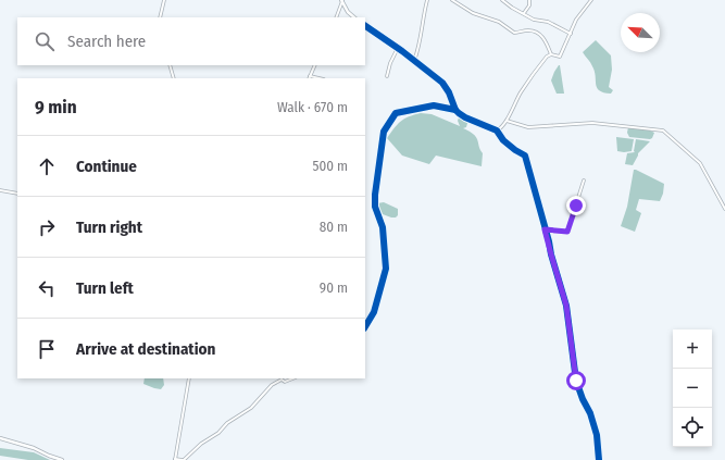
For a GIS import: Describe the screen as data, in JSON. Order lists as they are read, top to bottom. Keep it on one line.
{"north":"top left","page":{"search":"Search here","heading":["9 min","Walk · 670 m"],"list":[["Continue","500 m"],["Turn right","80 m"],["Turn left","90 m"],"Arrive at destination"],"map_buttons":["+","−"]}}
